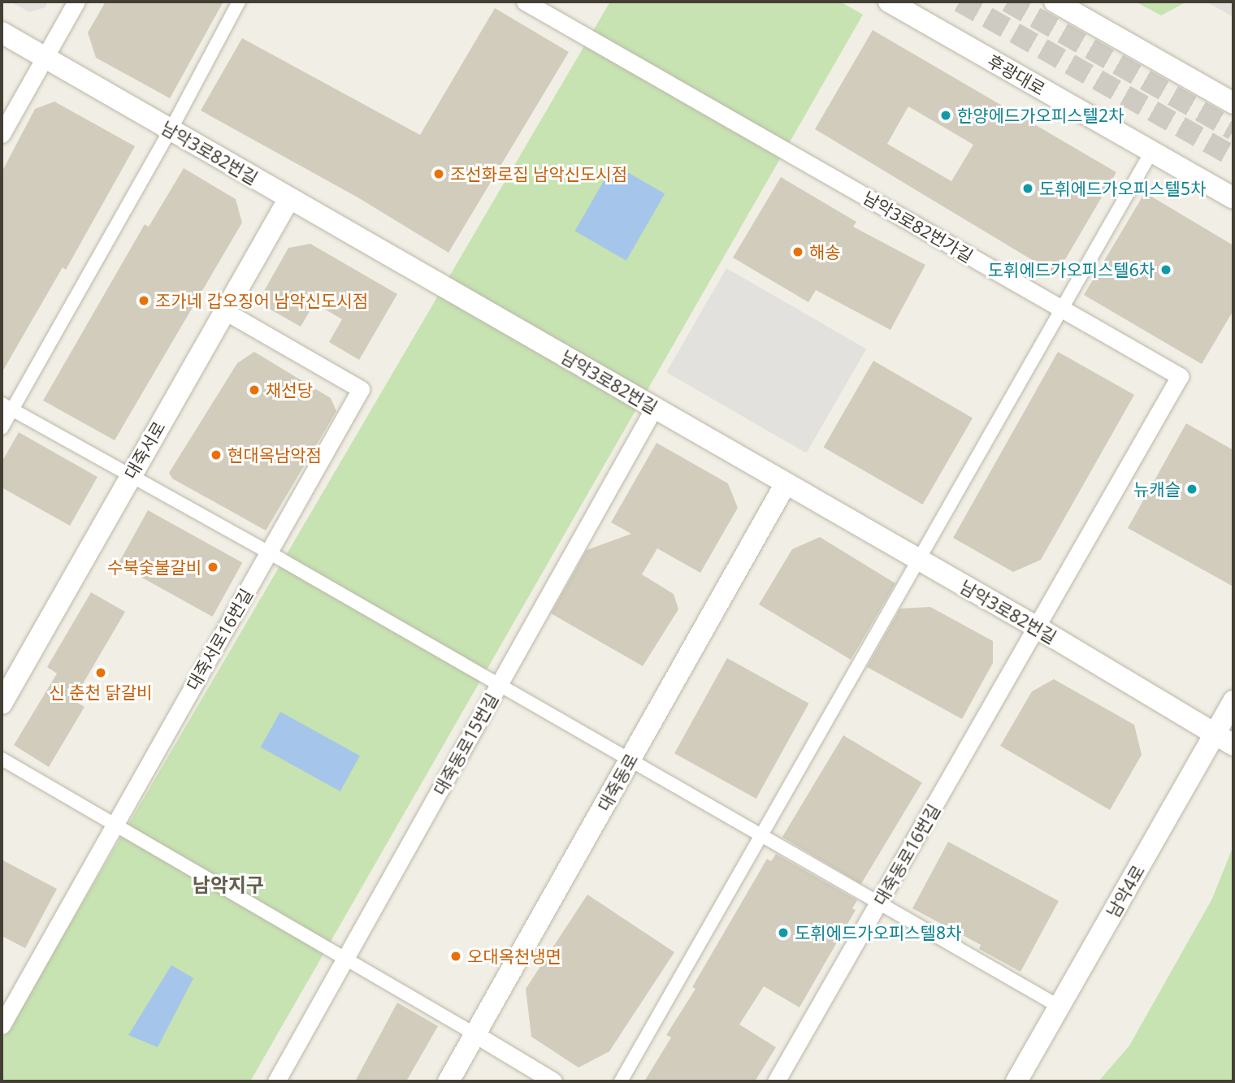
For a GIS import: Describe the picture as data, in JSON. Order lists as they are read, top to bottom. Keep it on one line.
{"streets":{"street":["후광대로","남악3로82번길","남악3로82번가길","대죽서로","대죽서로16번길","대죽동로15번길","대죽동로","대죽동로16번길","남악4로"]},"crossings":[["남악3로82번길","남악3로82번가길"],["남악3로82번길","대죽서로"],["남악3로82번길","대죽동로15번길"],["남악3로82번길","대죽동로"],["남악3로82번길","대죽동로16번길"],["남악3로82번길","남악4로"],["남악3로82번가길","대죽동로16번길"],["대죽서로","대죽서로16번길"]],"districts":["남악지구"],"places":["한양에드가오피스텔2차","조선화로집 남악신도시점","도휘에드가오피스텔5차","해송","도휘에드가오피스텔6차","조가네 갑오징어 남악신도시점","채선당","현대옥남악점","뉴캐슬","수북숯불갈비","신 춘천 닭갈비","도휘에드가오피스텔8차","오대옥천냉면"]}
